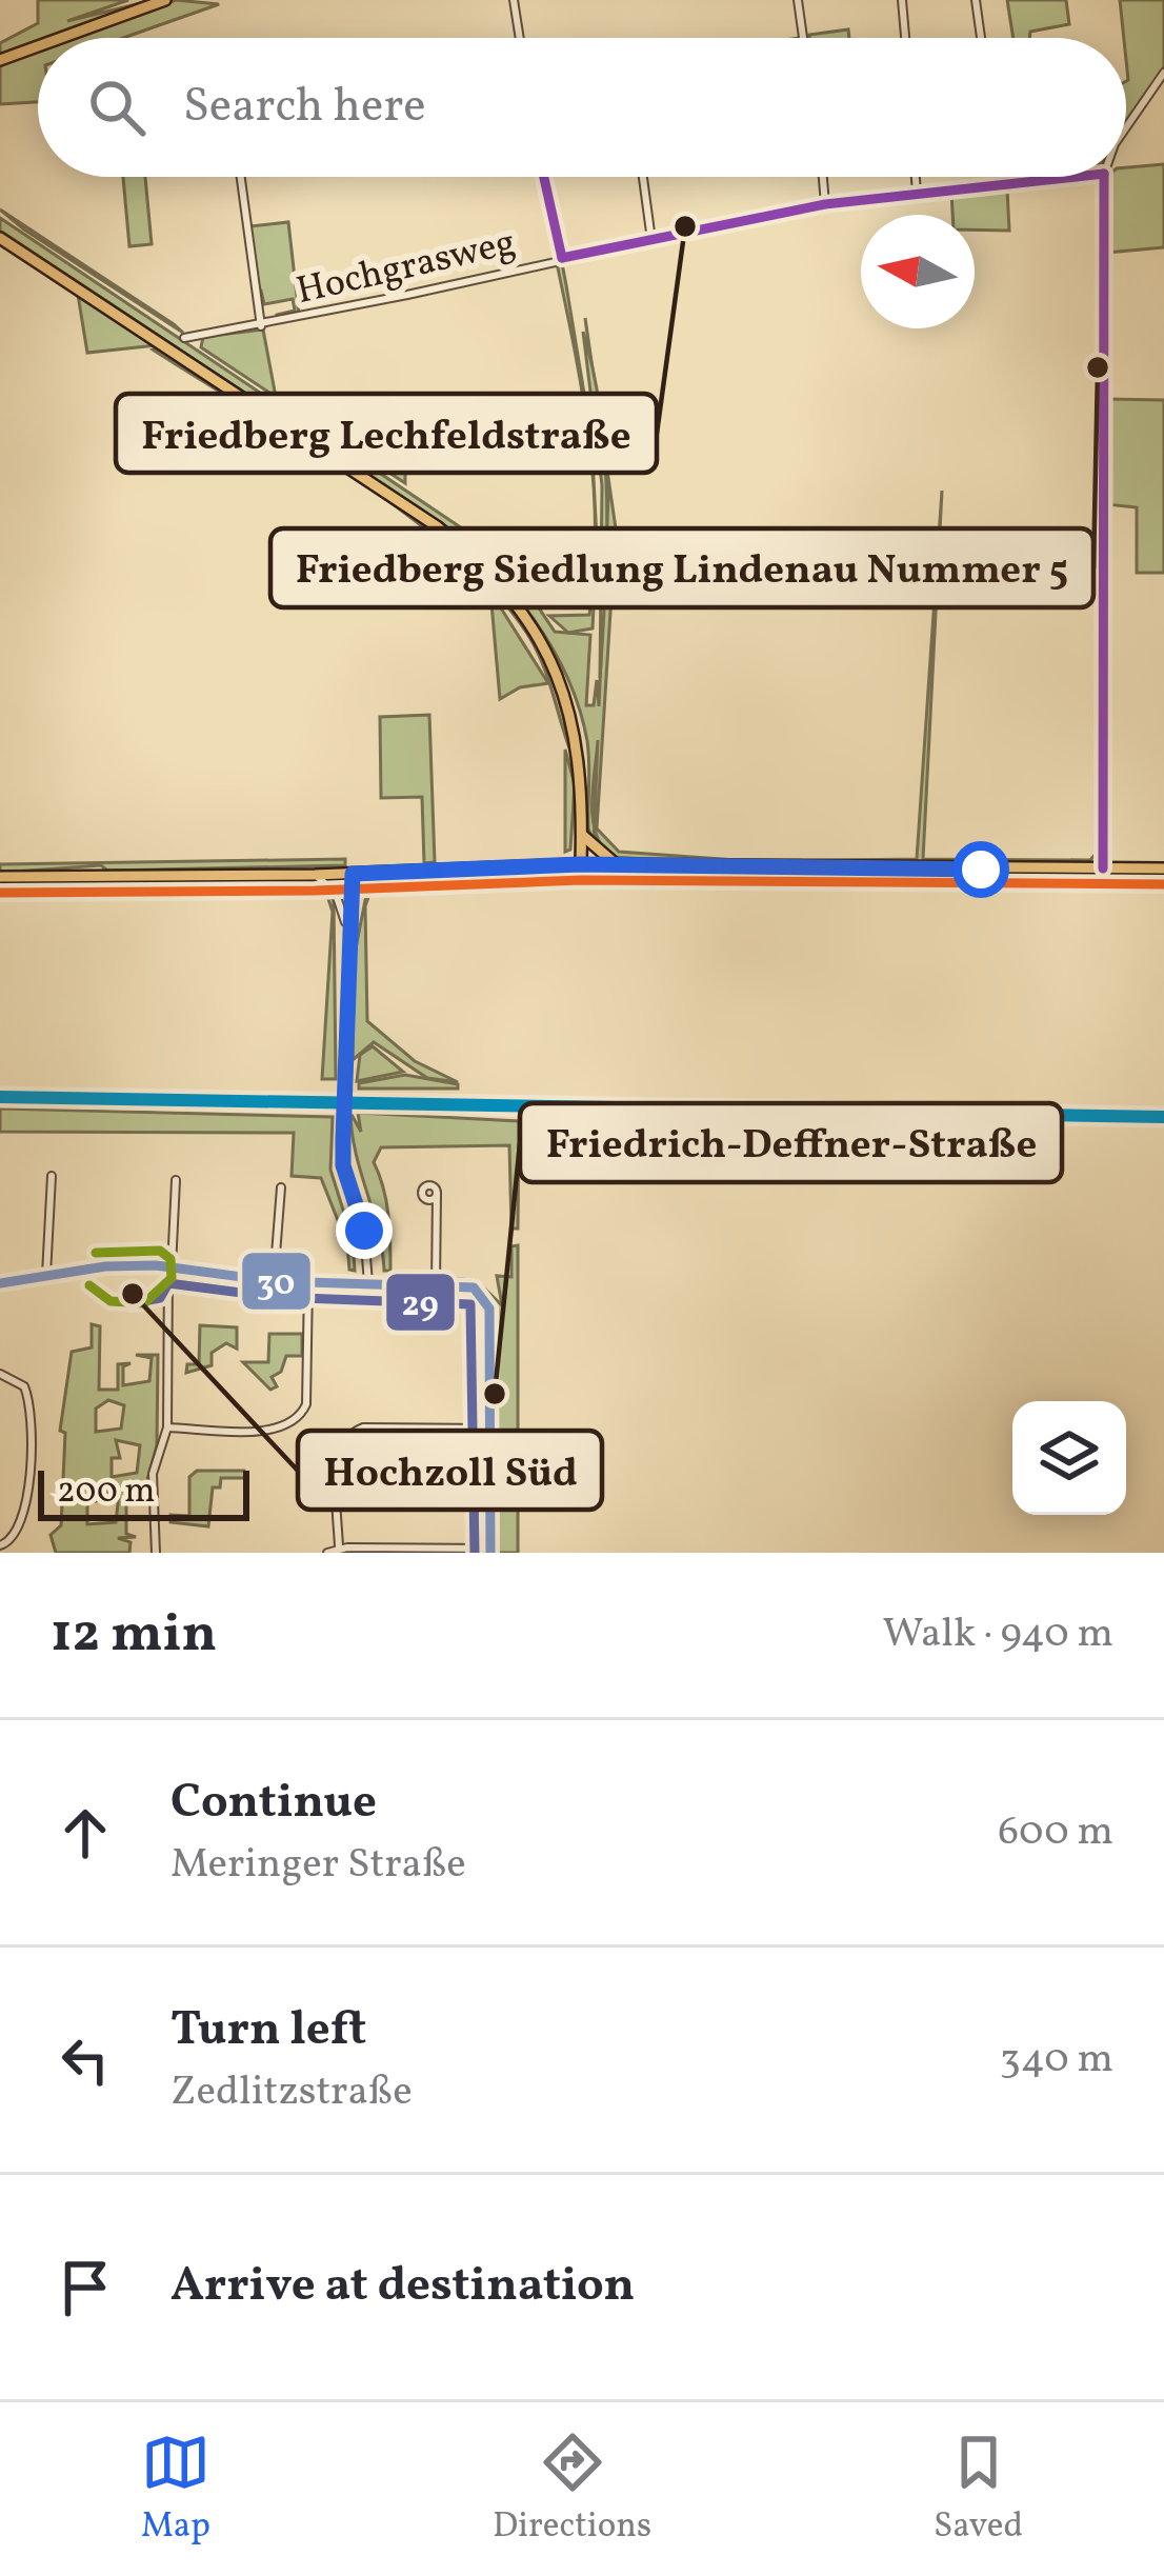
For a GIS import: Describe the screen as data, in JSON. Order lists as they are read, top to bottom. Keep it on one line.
{"streets":{"street":["Hochgrasweg"]},"places":["Friedberg Lechfeldstraße","Friedberg Siedlung Lindenau Nummer 5","Hochzoll Süd","Friedrich-Deffner-Straße"],"lines":["transit line 30","transit line 29"],"scale_bar":"200 m","north":"left","page":{"search":"Search here","scale":"200 m","heading":["12 min","Walk · 940 m"],"list":[["Continue","Meringer Straße","600 m"],["Turn left","Zedlitzstraße","340 m"],"Arrive at destination"],"nav":["Map","Directions","Saved"]}}
